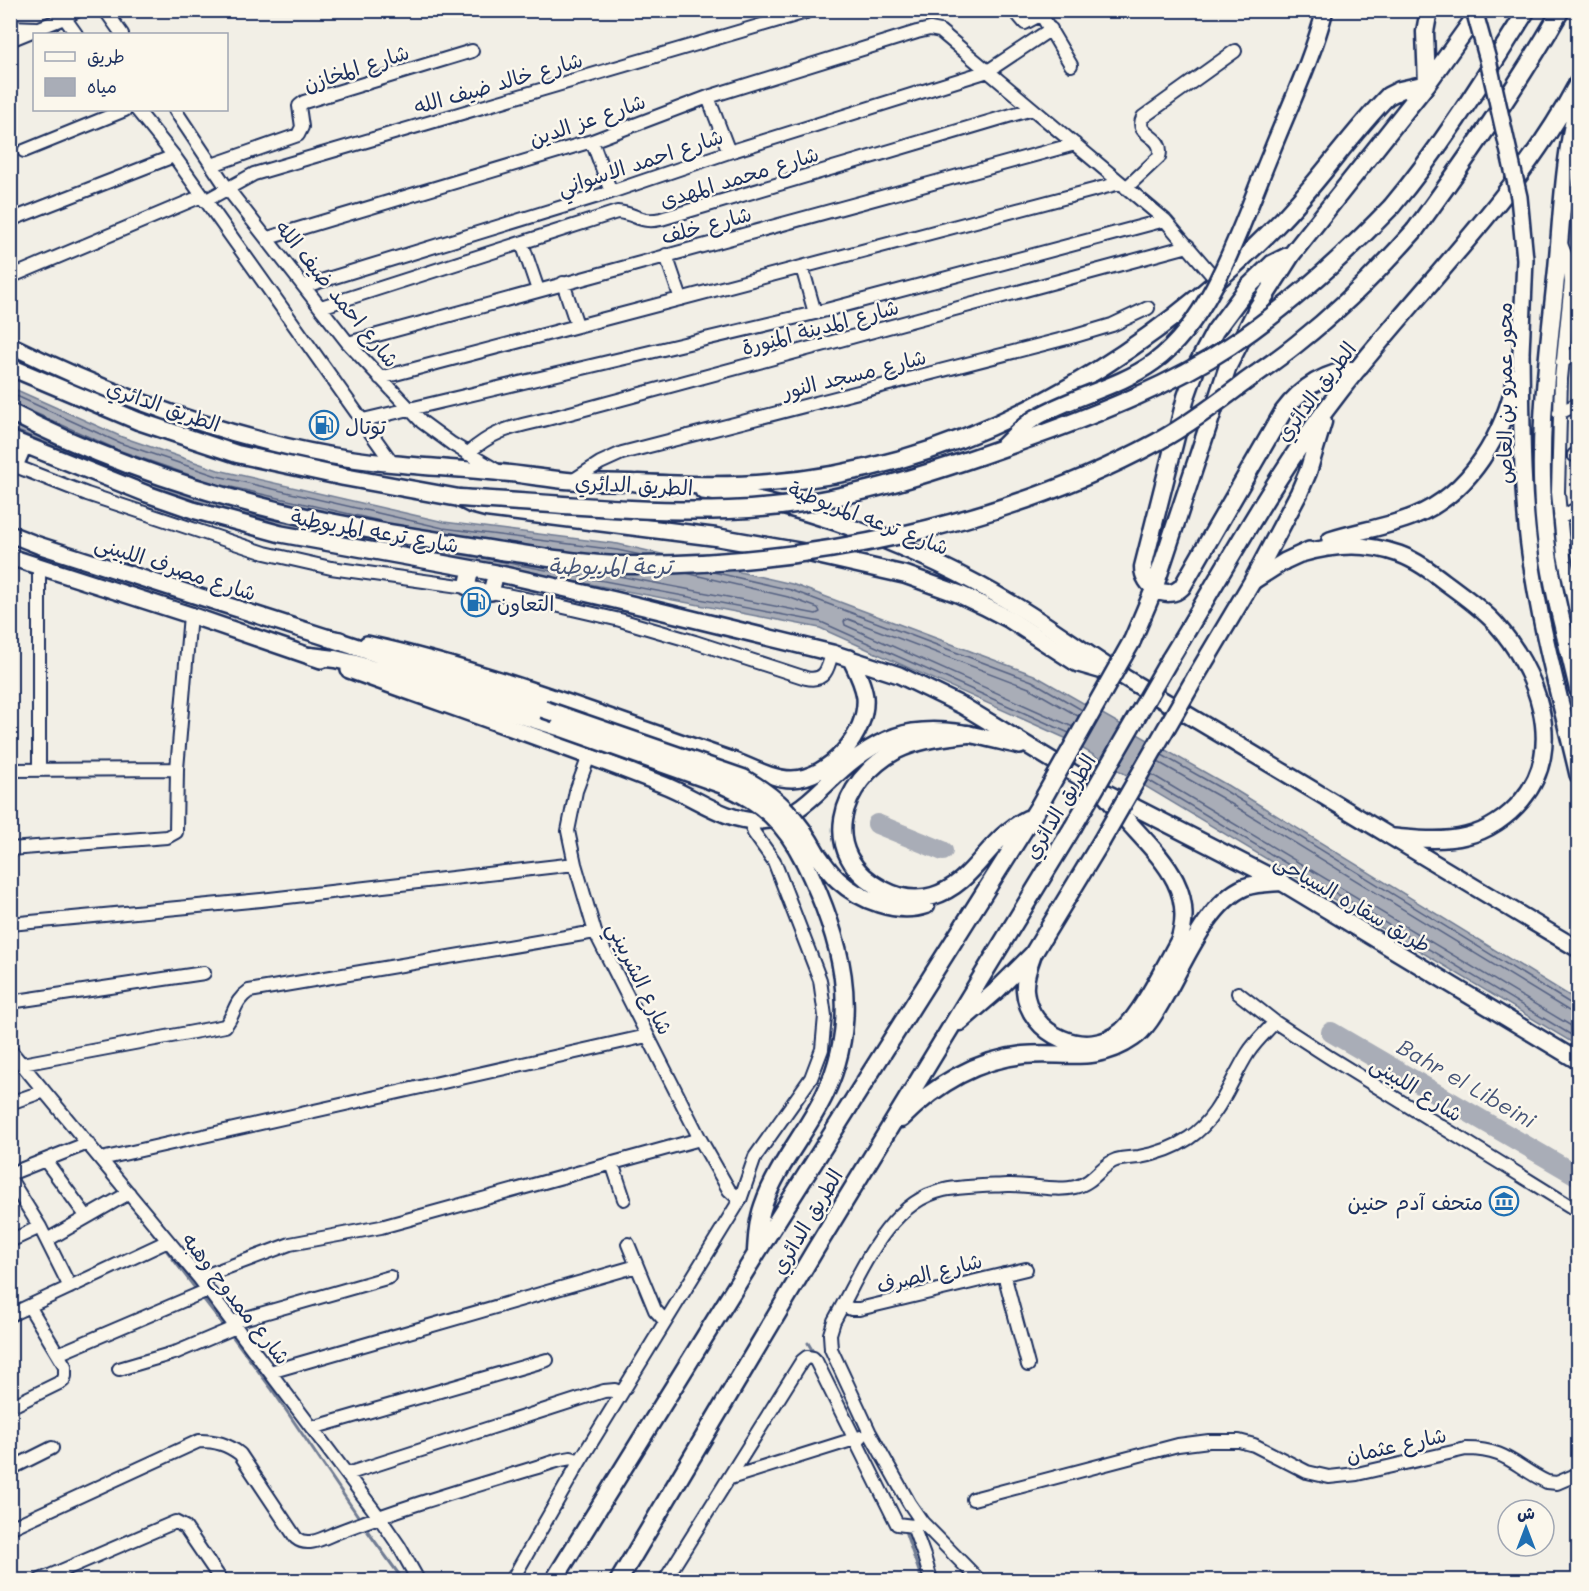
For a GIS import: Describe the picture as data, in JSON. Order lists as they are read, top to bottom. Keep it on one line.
{"streets":{"highway":["الطريق الدائري"],"main road":["محور عمرو بن العاص","شارع ترعه المريوطية","شارع مصرف اللبينى","طريق سقاره السياحى"],"street":["شارع المخازن","شارع خالد ضيف الله","شارع عز الدين","شارع احمد الاسواني","شارع محمد المهدى","شارع خلف","شارع احمد ضيف الله","شارع المدينة المنورة","شارع مسجد النور","شارع الشربيني","شارع اللبينى","شارع الصرف","شارع ممدوح وهبه","شارع عثمان"]},"crossings":[["شارع المخازن","شارع احمد ضيف الله"],["شارع خالد ضيف الله","شارع احمد ضيف الله"],["شارع عز الدين","شارع احمد الاسواني"],["شارع عز الدين","شارع احمد ضيف الله"],["شارع احمد الاسواني","شارع احمد ضيف الله"],["شارع محمد المهدى","شارع احمد ضيف الله"],["شارع خلف","شارع احمد ضيف الله"],["شارع احمد ضيف الله","شارع المدينة المنورة"],["شارع احمد ضيف الله","شارع ترعه المريوطية"],["شارع مسجد النور","شارع ترعه المريوطية"],["شارع ترعه المريوطية","طريق سقاره السياحى"],["شارع مصرف اللبينى","شارع الشربيني"]],"water":["ترعة المريوطية","Bahr el Libeini"],"places":{"fuel station":["توتال","التعاون"],"museum":["متحف آدم حنين"]},"legend":["طريق","مياه"],"north":"top"}
